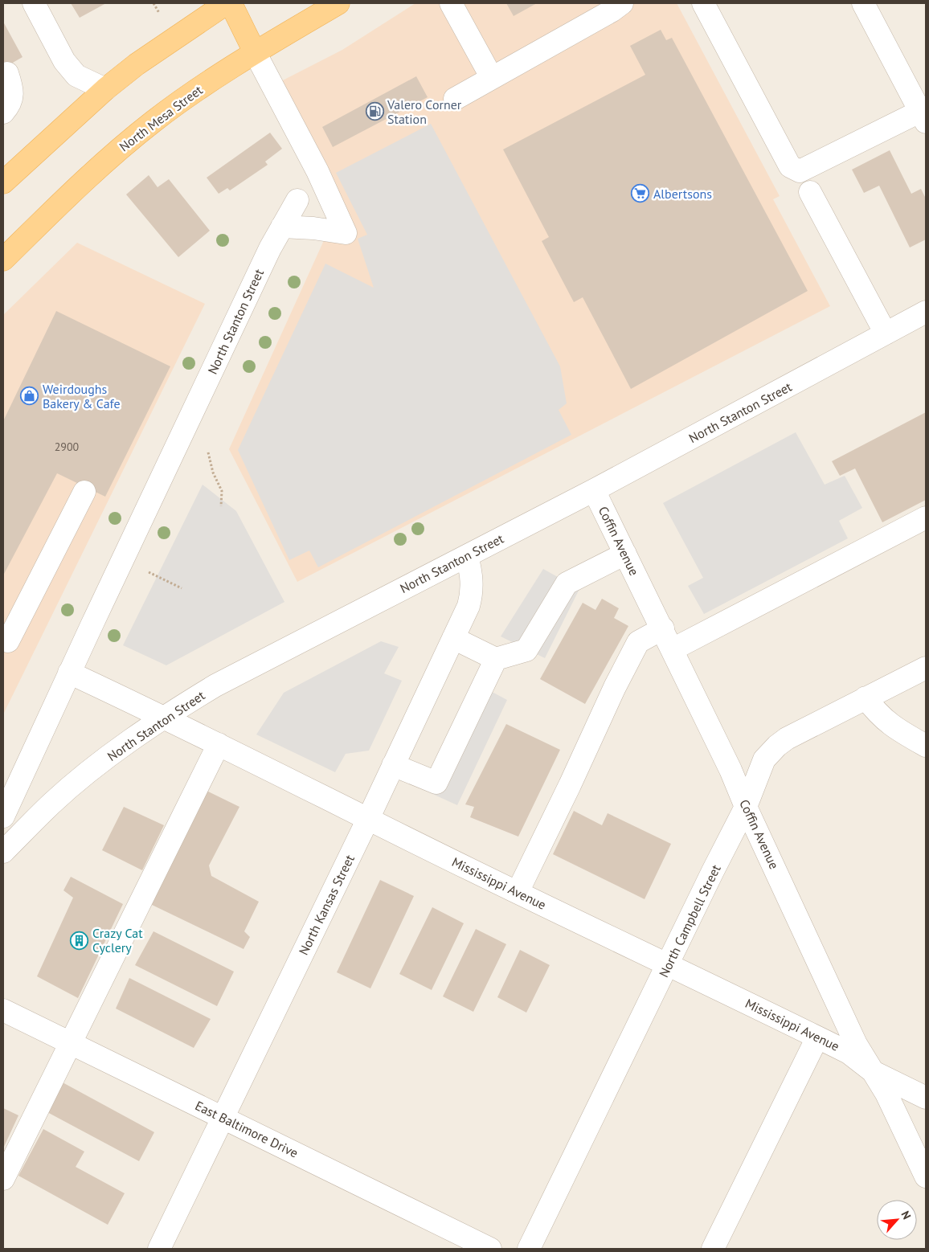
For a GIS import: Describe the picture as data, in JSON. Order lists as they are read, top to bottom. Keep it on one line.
{"streets":{"main road":["North Mesa Street"],"street":["North Stanton Street","Coffin Avenue","Mississippi Avenue","North Kansas Street","North Campbell Street","East Baltimore Drive"]},"crossings":[["North Stanton Street","Coffin Avenue"],["North Stanton Street","Mississippi Avenue"],["North Stanton Street","North Kansas Street"],["Coffin Avenue","Mississippi Avenue"],["Coffin Avenue","North Campbell Street"],["Mississippi Avenue","North Kansas Street"],["Mississippi Avenue","North Campbell Street"],["North Kansas Street","East Baltimore Drive"]],"places":{"fuel station":["Valero Corner Station"],"supermarket":["Albertsons"],"shop":["Weirdoughs Bakery & Cafe"],"building":["Crazy Cat Cyclery"]},"house_numbers":["2900"],"north":"top right"}
